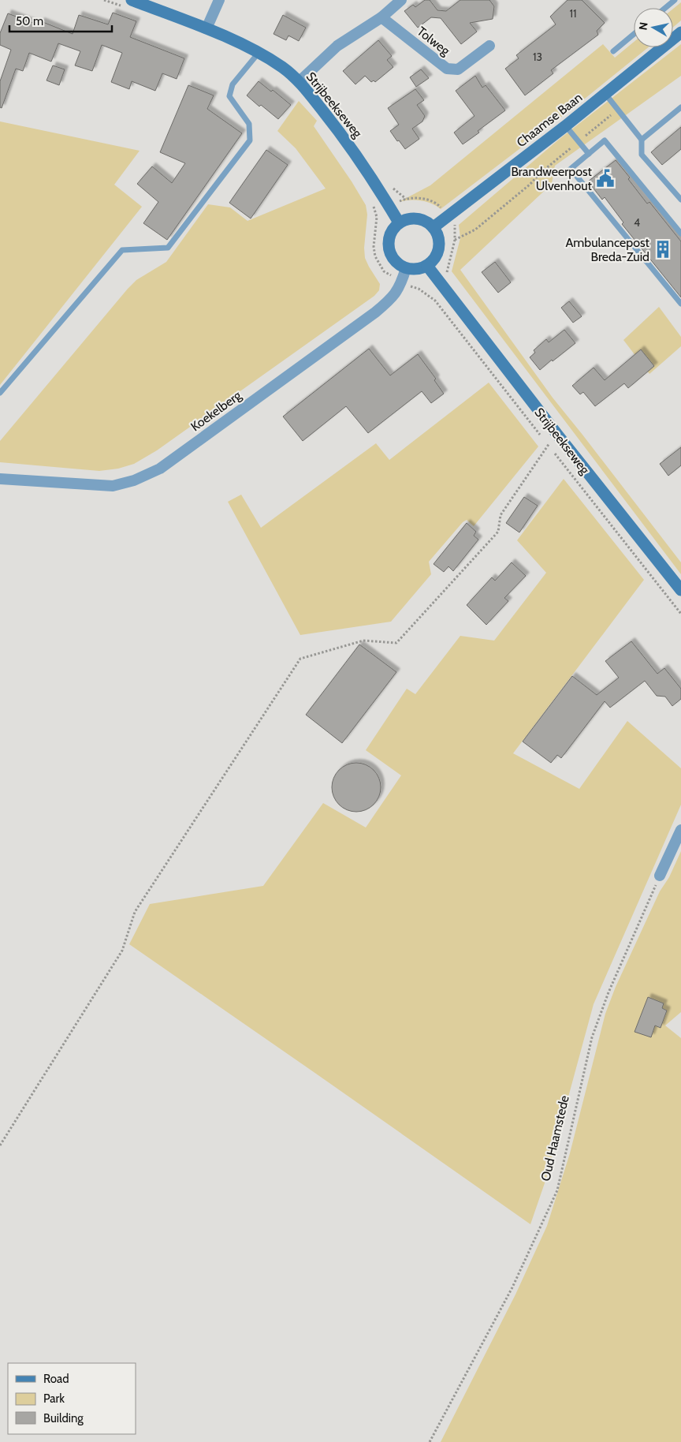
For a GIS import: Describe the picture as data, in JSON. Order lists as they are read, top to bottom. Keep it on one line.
{"streets":{"main road":["Strijbeekseweg","Chaamse Baan"],"street":["Tolweg","Koekelberg"],"path":["Oud Haamstede"]},"crossings":[["Strijbeekseweg","Chaamse Baan"],["Strijbeekseweg","Koekelberg"],["Chaamse Baan","Koekelberg"]],"places":{"public building":["Brandweerpost Ulvenhout"],"building":["Ambulancepost Breda-Zuid"]},"house_numbers":["11","13","4"],"legend":["Road","Park","Building"],"scale_bar":"50 m","north":"left"}
